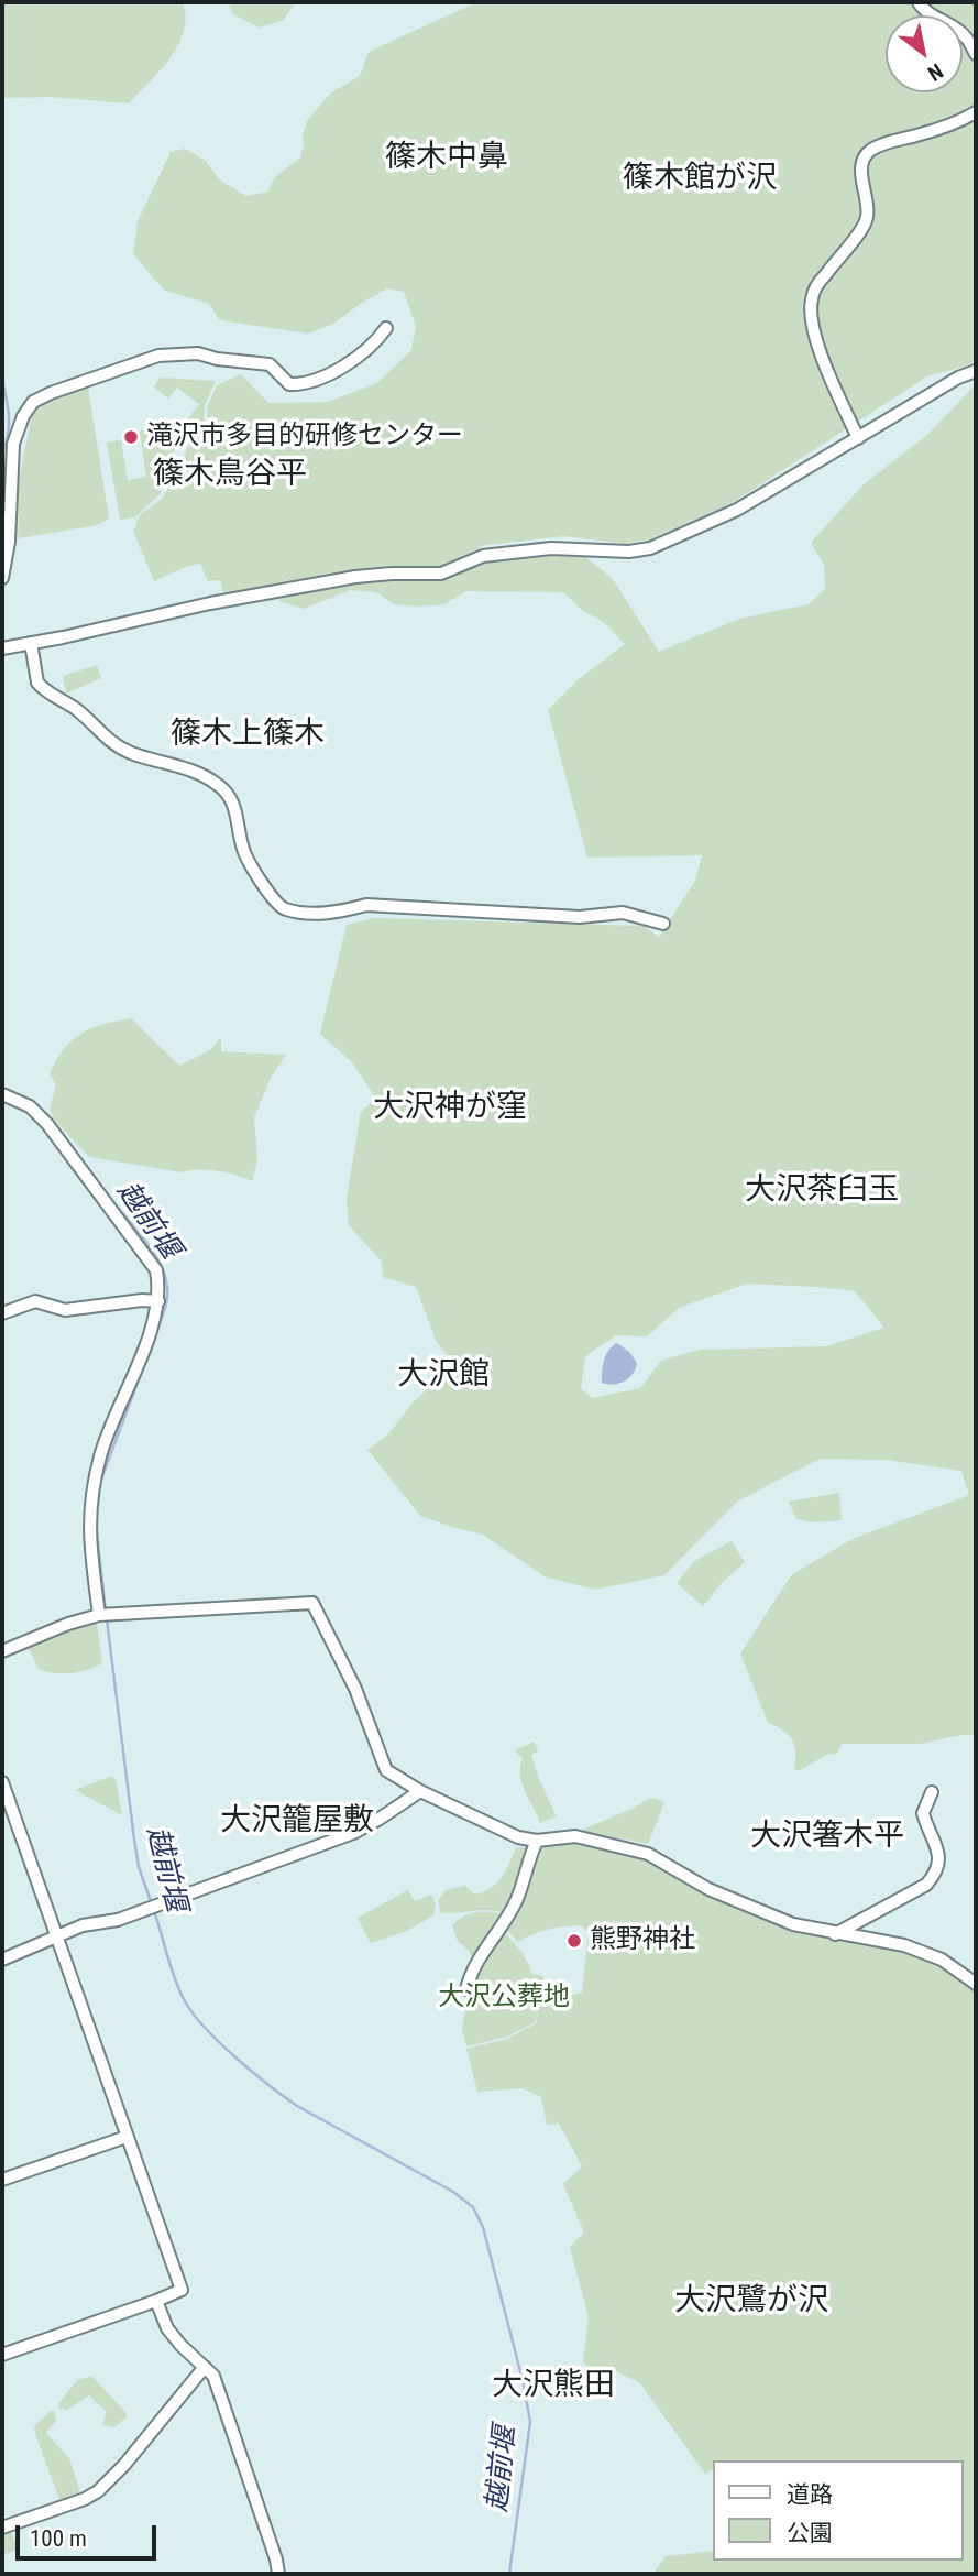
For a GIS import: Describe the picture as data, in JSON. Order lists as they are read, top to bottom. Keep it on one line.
{"districts":["篠木中鼻","篠木館が沢","篠木鳥谷平","篠木上篠木","大沢神が窪","大沢茶臼玉","大沢館","大沢籠屋敷","大沢箸木平","大沢鷺が沢","大沢熊田"],"water":["越前堰"],"parks":["大沢公葬地"],"places":["滝沢市多目的研修センター","熊野神社"],"legend":["道路","公園"],"scale_bar":"100 m","north":"bottom right"}
